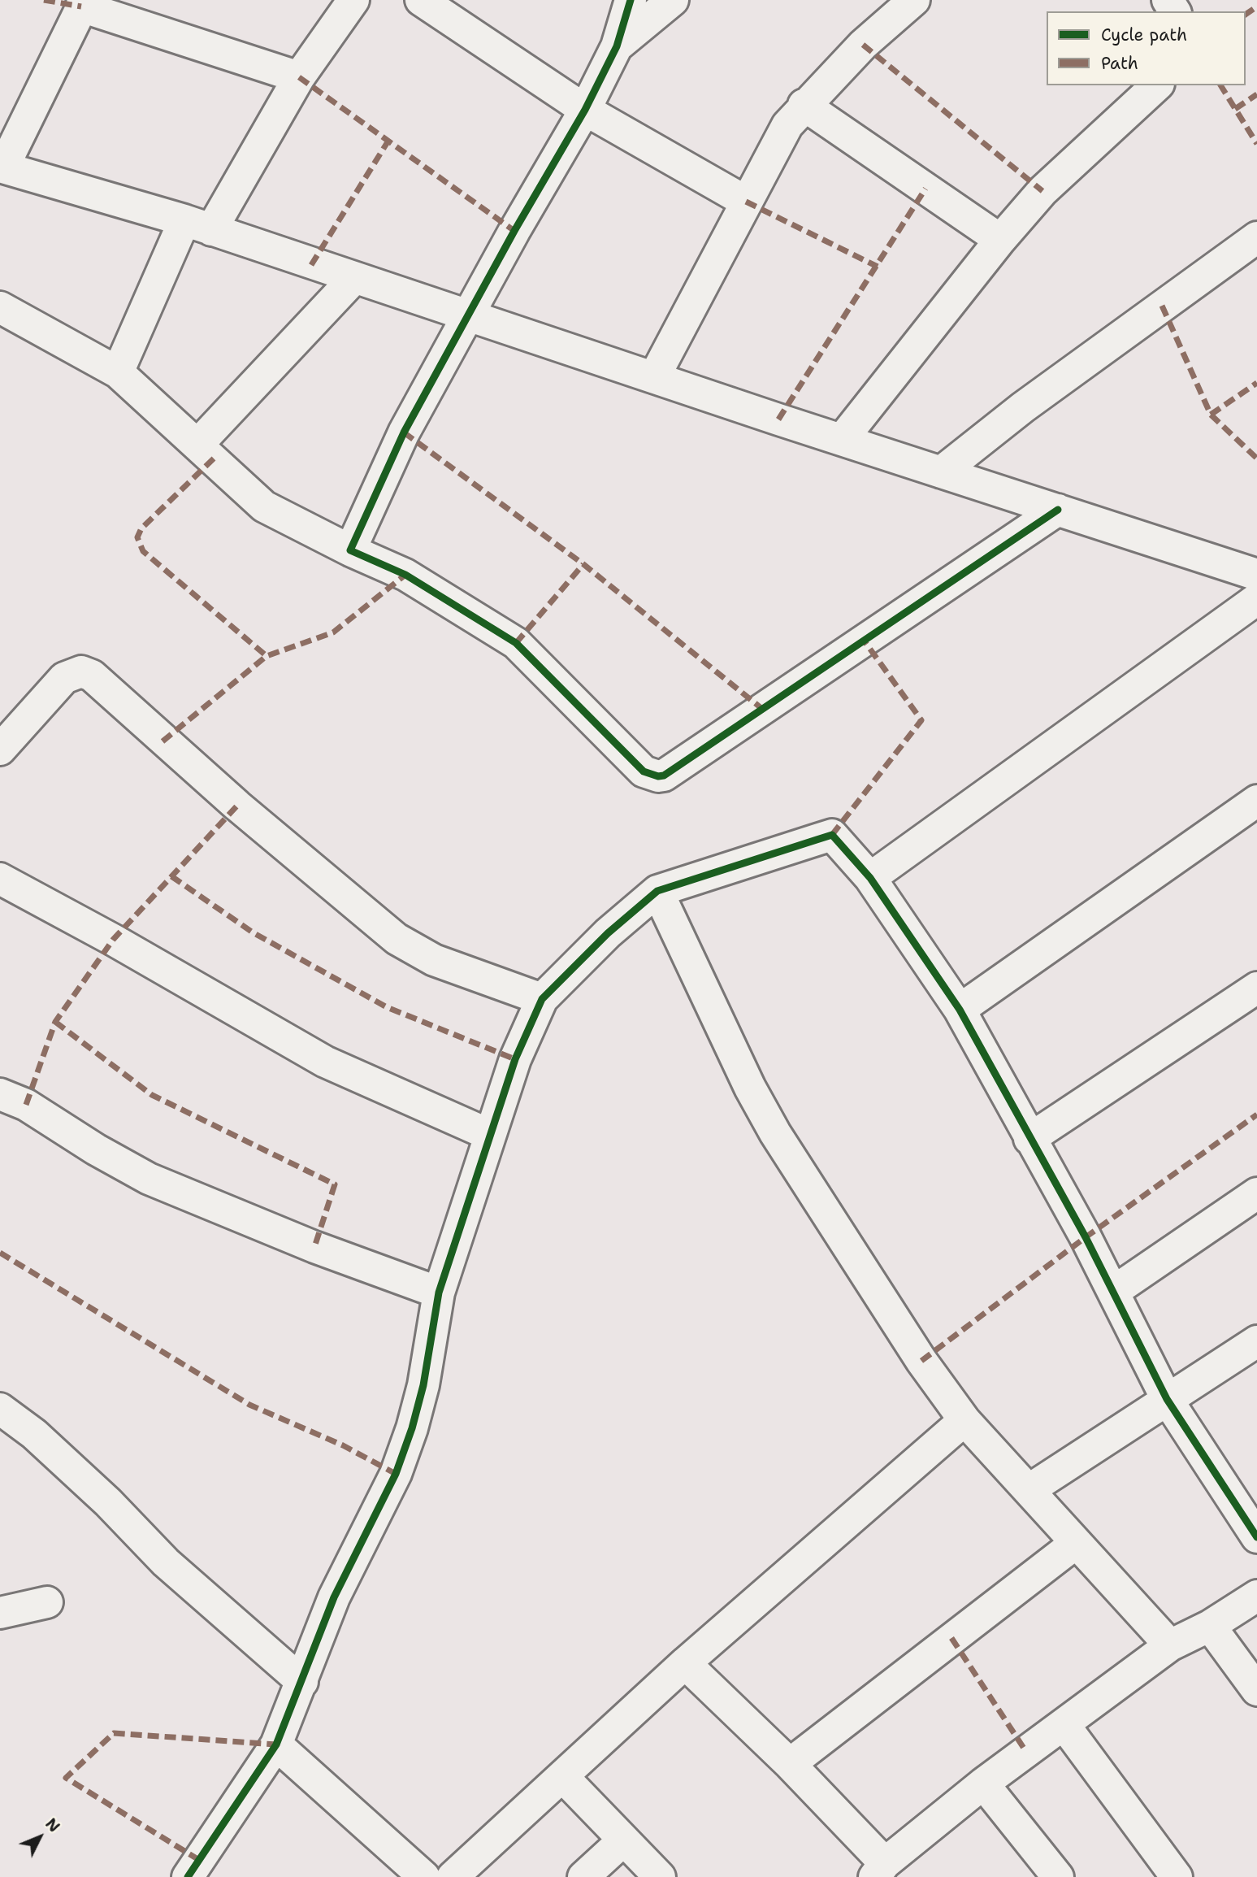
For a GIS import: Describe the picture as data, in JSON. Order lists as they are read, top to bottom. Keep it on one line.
{"legend":["Cycle path","Path"],"north":"top right"}
